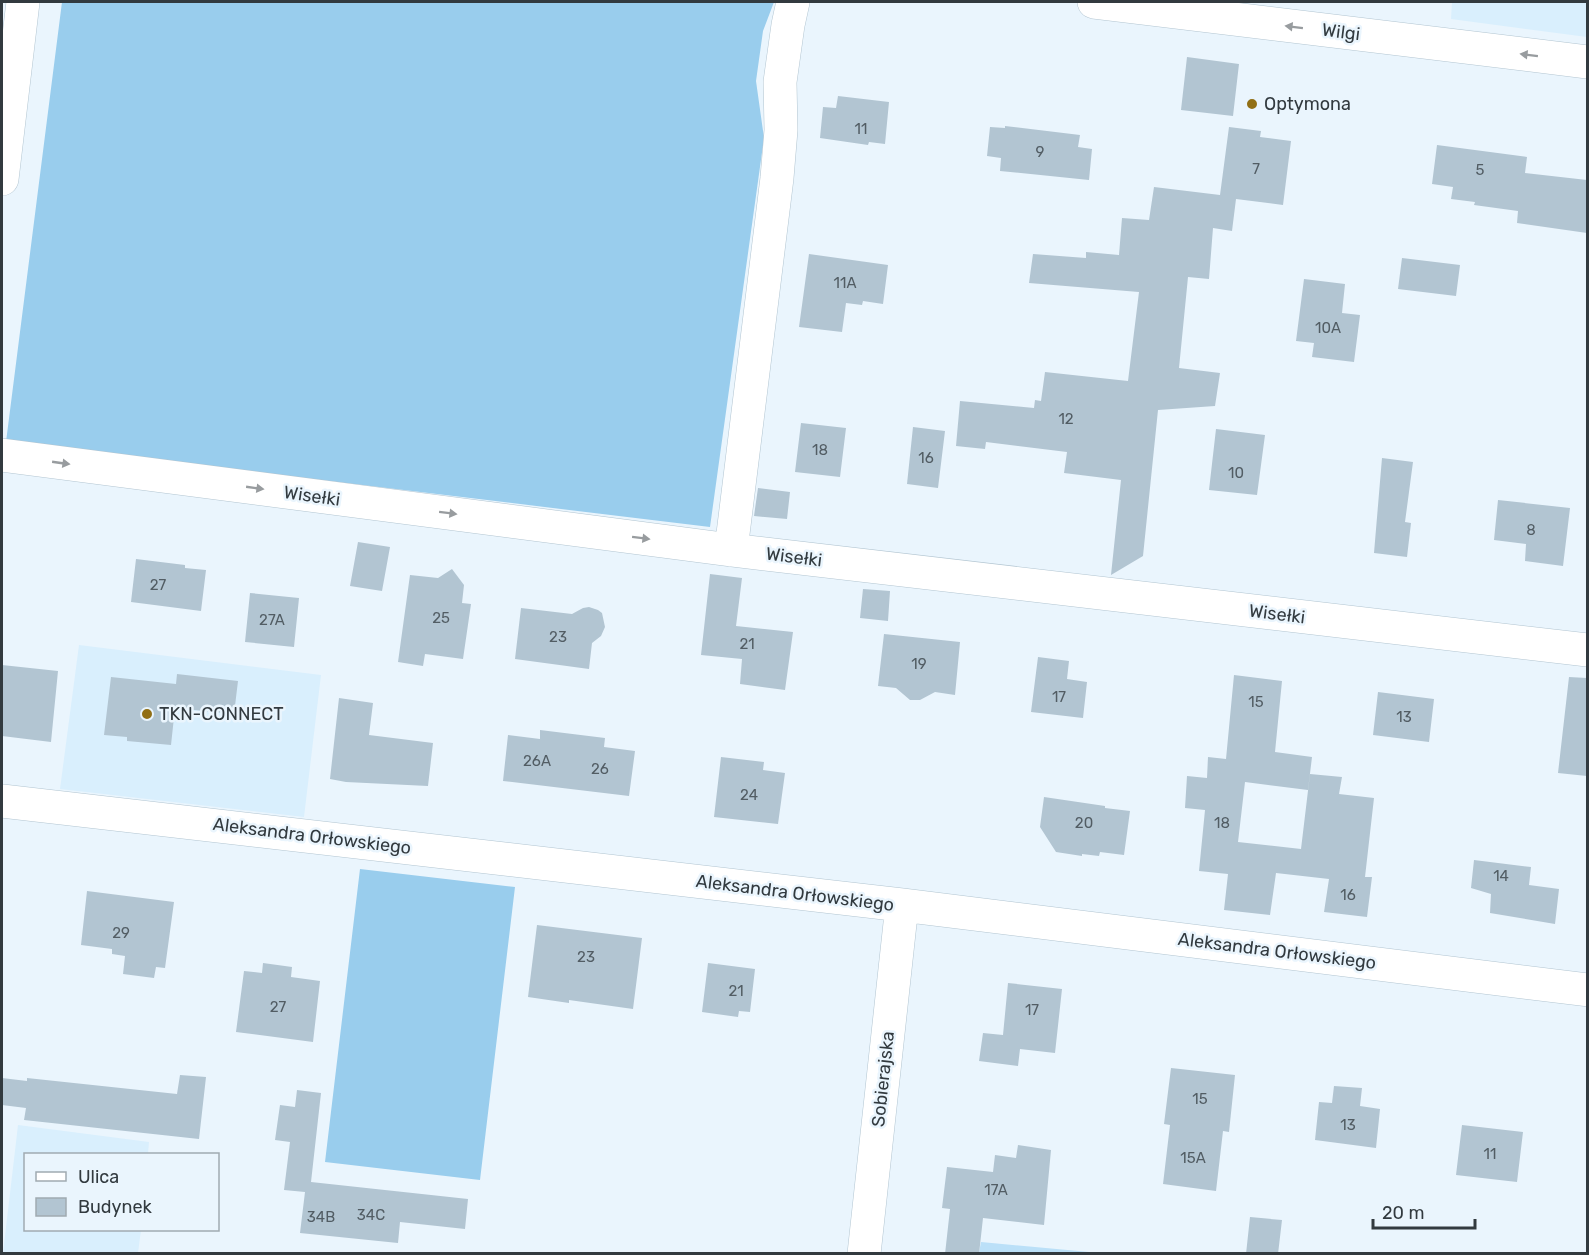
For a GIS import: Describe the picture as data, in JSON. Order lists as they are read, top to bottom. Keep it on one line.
{"streets":{"street":["Wilgi","Wisełki","Aleksandra Orłowskiego","Sobierajska"]},"crossings":[["Aleksandra Orłowskiego","Sobierajska"]],"one_way":["Wilgi","Wisełki"],"places":["Optymona","TKN-CONNECT"],"house_numbers":["11","9","7","5","11A","10A","12","18","16","10","8","27","25","27A","23","21","19","17","15","13","26A","26","24","20","18","14","16","29","23","21","27","17","15","13","11","15A","17A","34C","34B"],"legend":["Ulica","Budynek"],"scale_bar":"20 m"}
